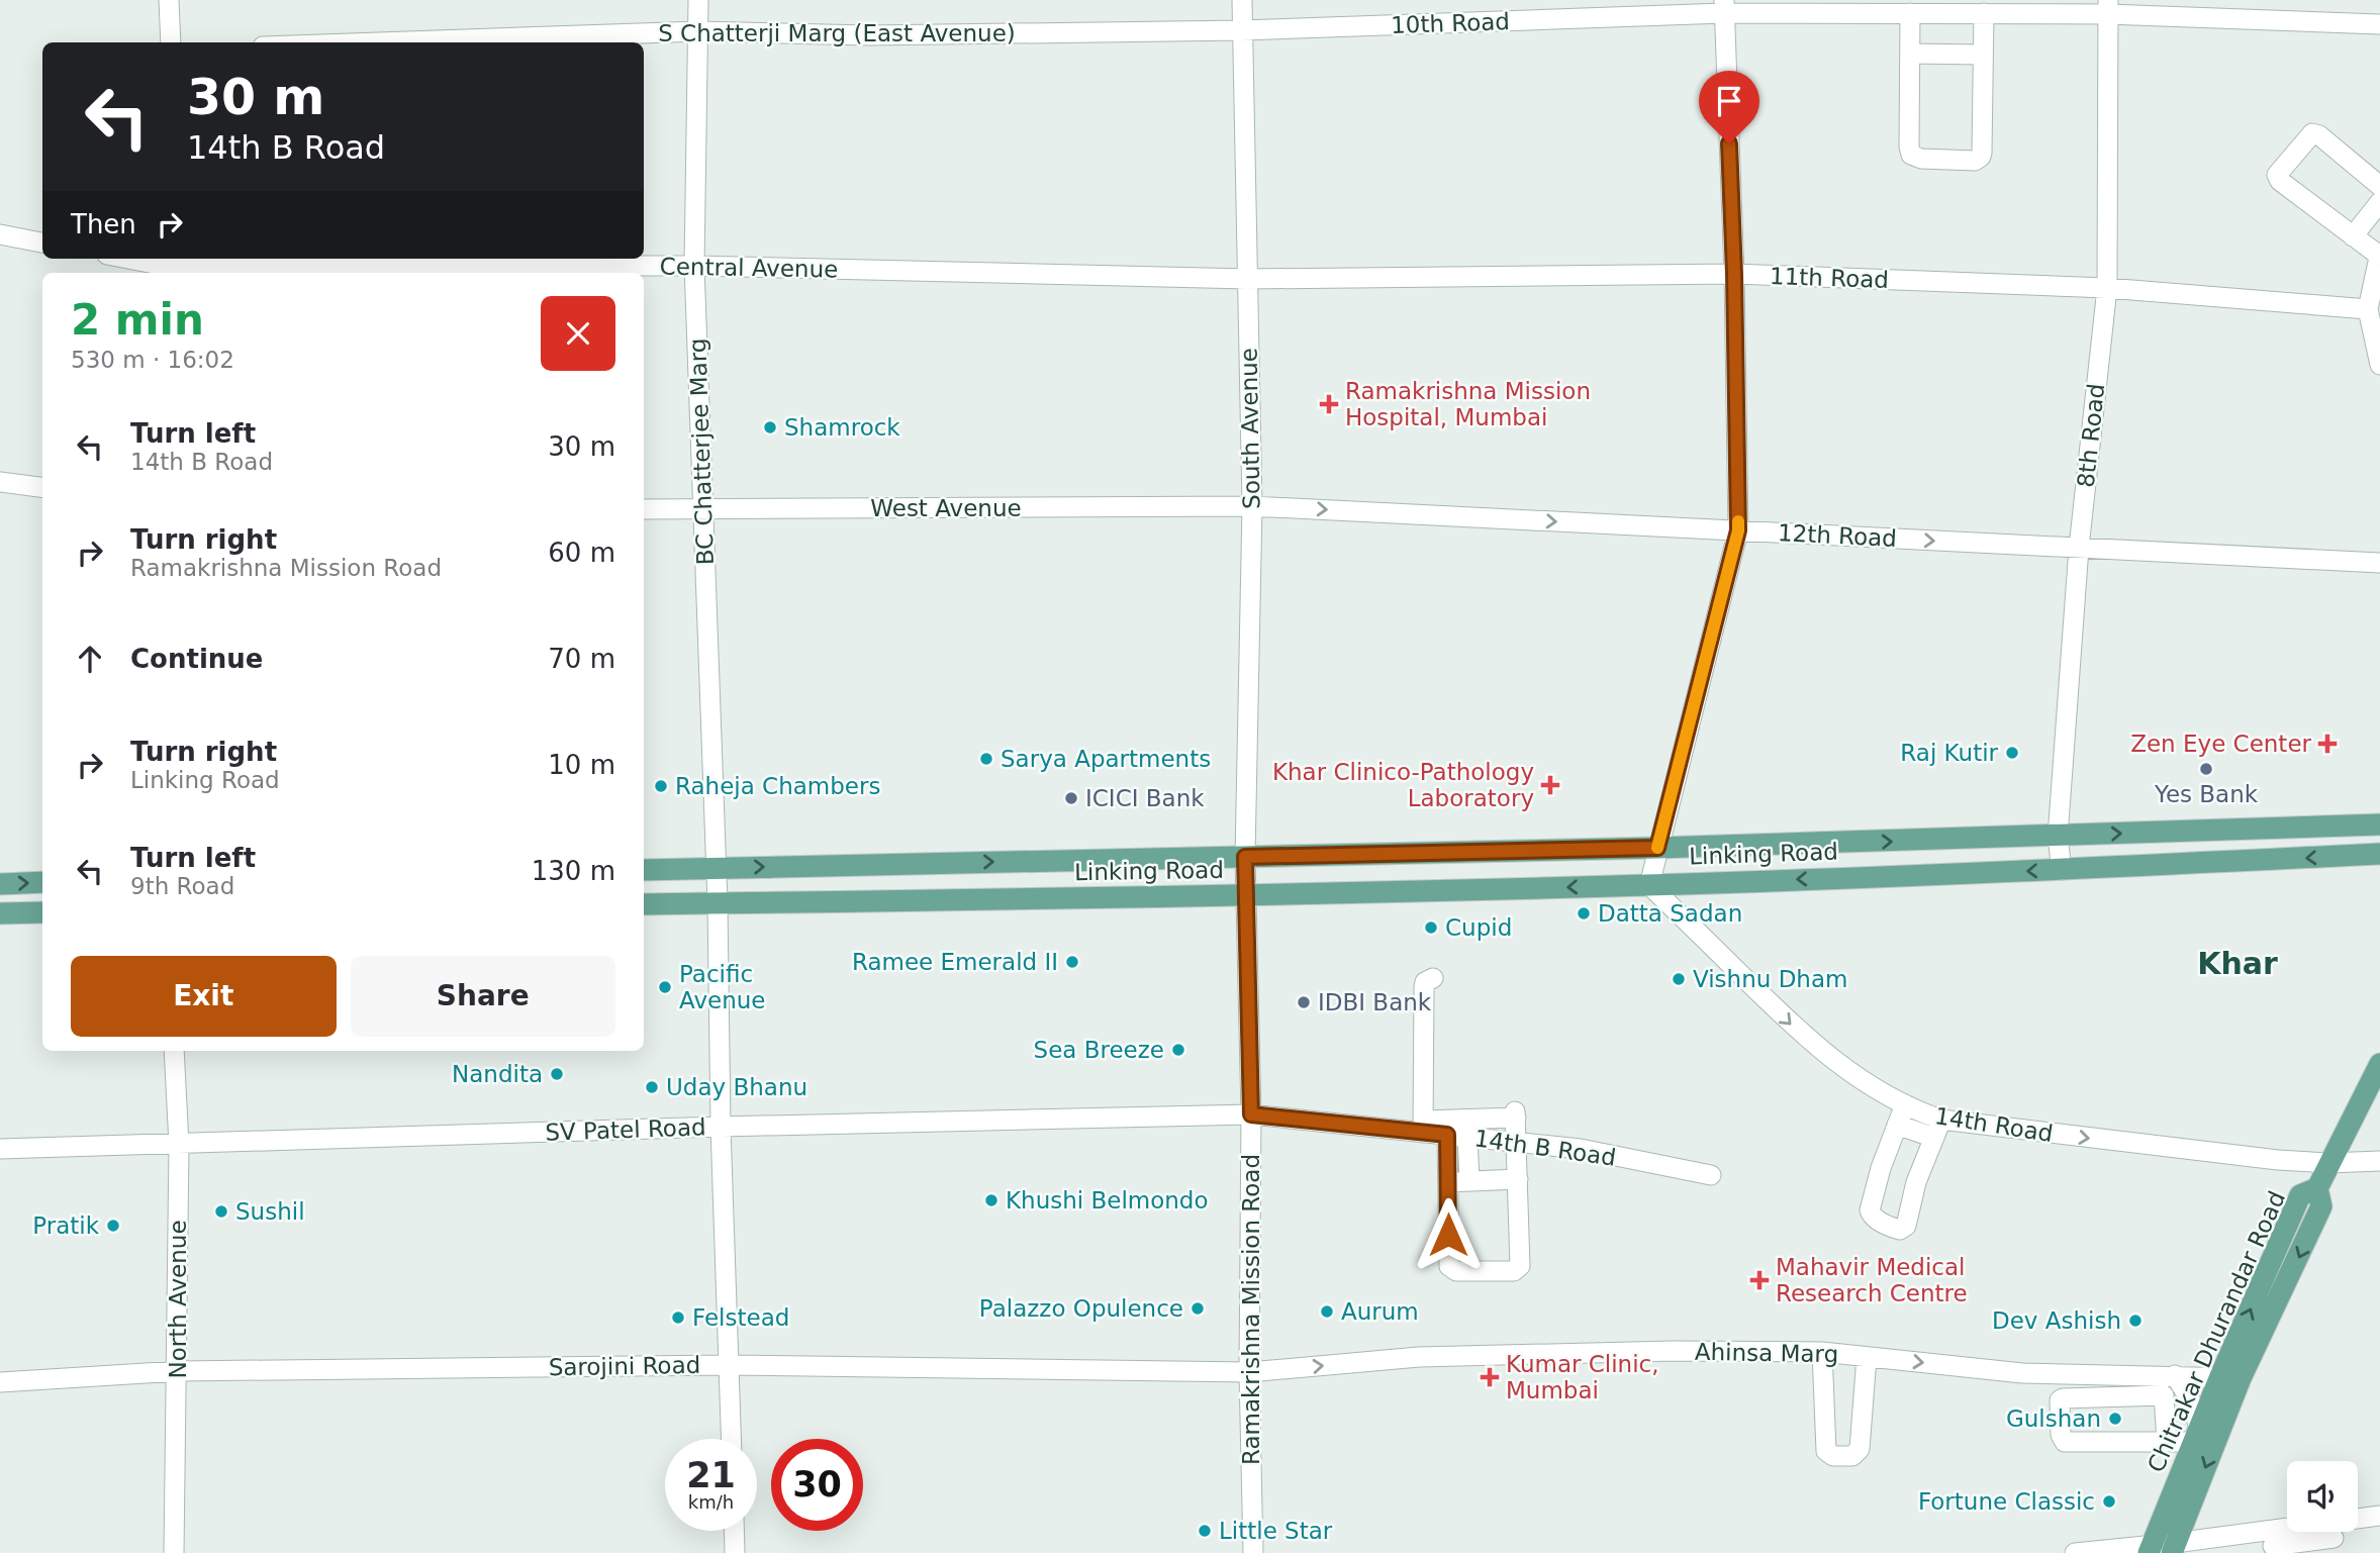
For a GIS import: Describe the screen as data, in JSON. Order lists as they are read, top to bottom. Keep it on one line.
{"streets":{"main road":["Linking Road","Chitrakar Dhurandar Road"],"street":["10th Road","S Chatterji Marg (East Avenue)","Central Avenue","11th Road","South Avenue","8th Road","BC Chatterjee Marg","West Avenue","12th Road","14th Road","SV Patel Road","14th B Road","North Avenue","Ramakrishna Mission Road","Ahinsa Marg","Sarojini Road"]},"crossings":[["10th Road","S Chatterji Marg (East Avenue)"],["10th Road","South Avenue"],["10th Road","8th Road"],["S Chatterji Marg (East Avenue)","South Avenue"],["S Chatterji Marg (East Avenue)","BC Chatterjee Marg"],["Central Avenue","11th Road"],["Central Avenue","South Avenue"],["Central Avenue","BC Chatterjee Marg"],["11th Road","South Avenue"],["11th Road","8th Road"],["South Avenue","West Avenue"],["South Avenue","12th Road"],["South Avenue","Linking Road"],["South Avenue","Ramakrishna Mission Road"],["8th Road","12th Road"],["8th Road","Linking Road"],["BC Chatterjee Marg","West Avenue"],["BC Chatterjee Marg","Linking Road"],["BC Chatterjee Marg","SV Patel Road"],["BC Chatterjee Marg","Sarojini Road"],["West Avenue","12th Road"],["Linking Road","14th Road"],["Linking Road","Ramakrishna Mission Road"],["14th Road","Chitrakar Dhurandar Road"],["SV Patel Road","14th B Road"],["SV Patel Road","North Avenue"],["SV Patel Road","Ramakrishna Mission Road"],["14th B Road","Ramakrishna Mission Road"],["North Avenue","Sarojini Road"],["Ramakrishna Mission Road","Ahinsa Marg"],["Ramakrishna Mission Road","Sarojini Road"],["Chitrakar Dhurandar Road","Ahinsa Marg"],["Ahinsa Marg","Sarojini Road"]],"one_way":["12th Road","14th Road","Ahinsa Marg"],"districts":["Khar"],"places":{"health":["Ramakrishna Mission Hospital, Mumbai","Zen Eye Center","Khar Clinico-Pathology Laboratory","Mahavir Medical Research Centre","Kumar Clinic, Mumbai"],"other":["Shamrock","Raj Kutir","Sarya Apartments","Yes Bank","Raheja Chambers","ICICI Bank","Datta Sadan","Cupid","Ramee Emerald II","Vishnu Dham","Pacific Avenue","IDBI Bank","Sea Breeze","Nandita","Uday Bhanu","Khushi Belmondo","Sushil","Pratik","Palazzo Opulence","Aurum","Felstead","Dev Ashish","Gulshan","Fortune Classic","Little Star"]},"page":{"turn":["30 m","14th B Road"],"then":"Then","heading":["2 min","530 m · 16:02"],"list":[{"name":"Turn left","note":"14th B Road","value":"30 m"},{"name":"Turn right","note":"Ramakrishna Mission Road","value":"60 m"},{"name":"Continue","value":"70 m"},{"name":"Turn right","note":"Linking Road","value":"10 m"},{"name":"Turn left","note":"9th Road","value":"130 m"}],"buttons":["Exit","Share"],"speed":"21 km/h","limit":"30"}}
